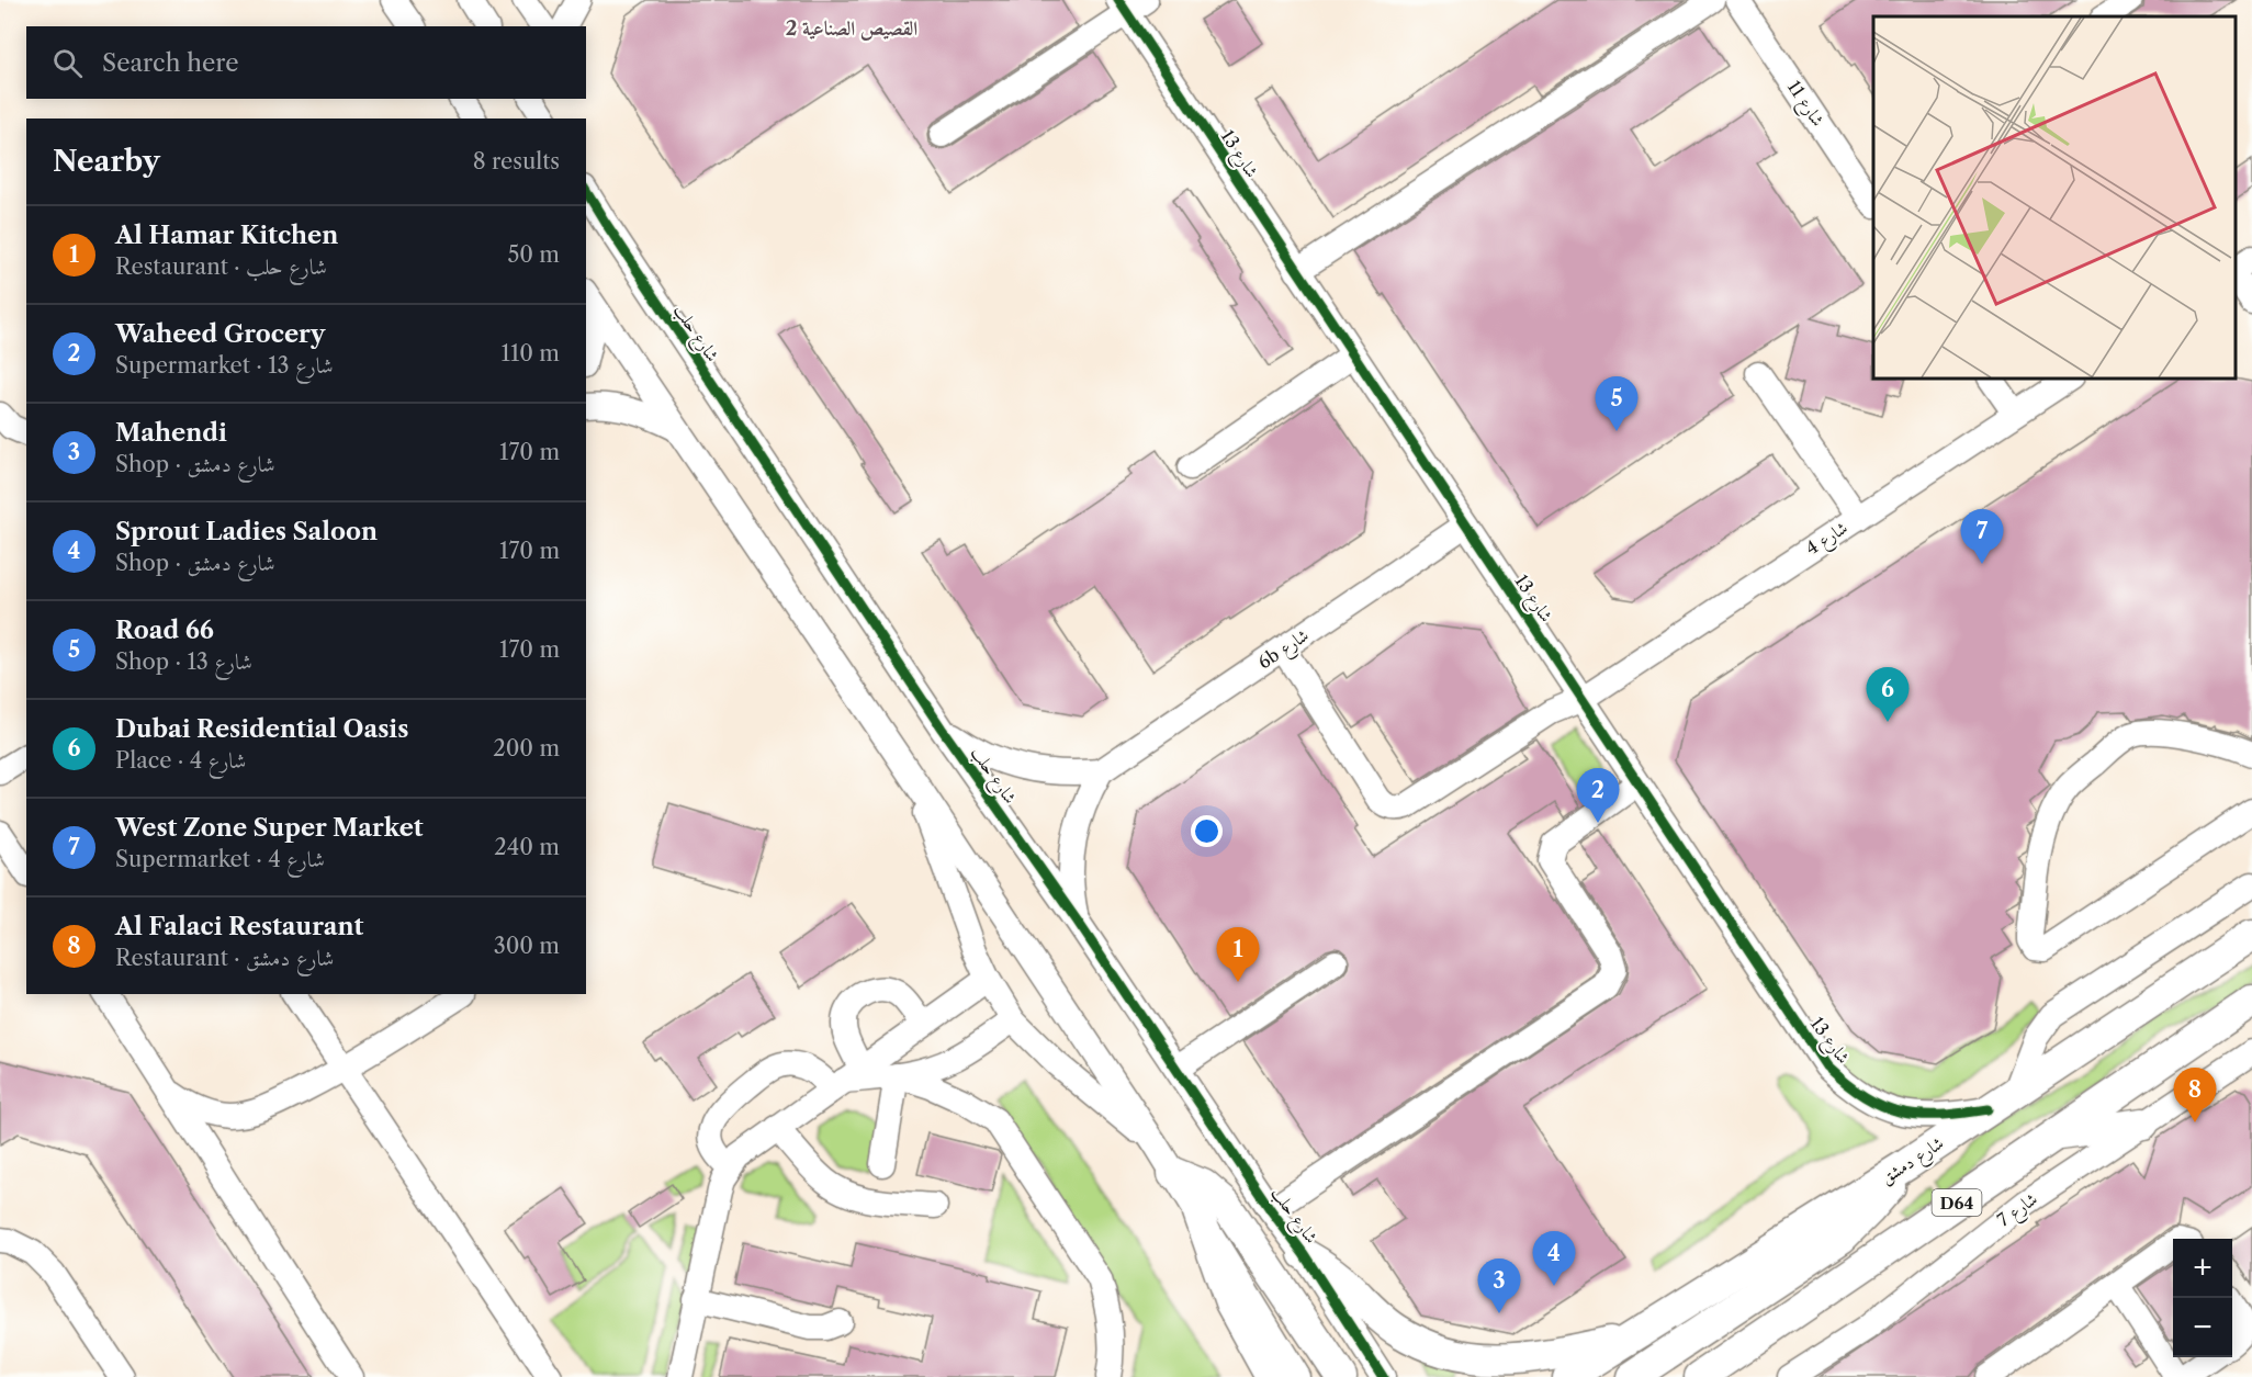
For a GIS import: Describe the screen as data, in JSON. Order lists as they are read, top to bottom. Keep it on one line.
{"streets":{"main road":["شارع دمشق","D64"],"street":["شارع 11","شارع 13","شارع حلب","شارع 4","6b شارع","شارع 7"]},"crossings":[["شارع 13","شارع 4"],["شارع 13","6b شارع"],["شارع 13","شارع دمشق"],["شارع حلب","6b شارع"],["شارع 4","6b شارع"]],"districts":["القصيص الصناعية 2"],"page":{"search":"Search here","heading":["Nearby","8 results"],"list":[{"mark":"1","name":"Al Hamar Kitchen","note":"Restaurant · شارع حلب","value":"50 m"},{"mark":"2","name":"Waheed Grocery","note":"Supermarket · شارع 13","value":"110 m"},{"mark":"3","name":"Mahendi","note":"Shop · شارع دمشق","value":"170 m"},{"mark":"4","name":"Sprout Ladies Saloon","note":"Shop · شارع دمشق","value":"170 m"},{"mark":"5","name":"Road 66","note":"Shop · شارع 13","value":"170 m"},{"mark":"6","name":"Dubai Residential Oasis","note":"Place · شارع 4","value":"200 m"},{"mark":"7","name":"West Zone Super Market","note":"Supermarket · شارع 4","value":"240 m"},{"mark":"8","name":"Al Falaci Restaurant","note":"Restaurant · شارع دمشق","value":"300 m"}],"pins":["5","7","6","2","1","8","4","3"],"map_buttons":["+","−"]}}
